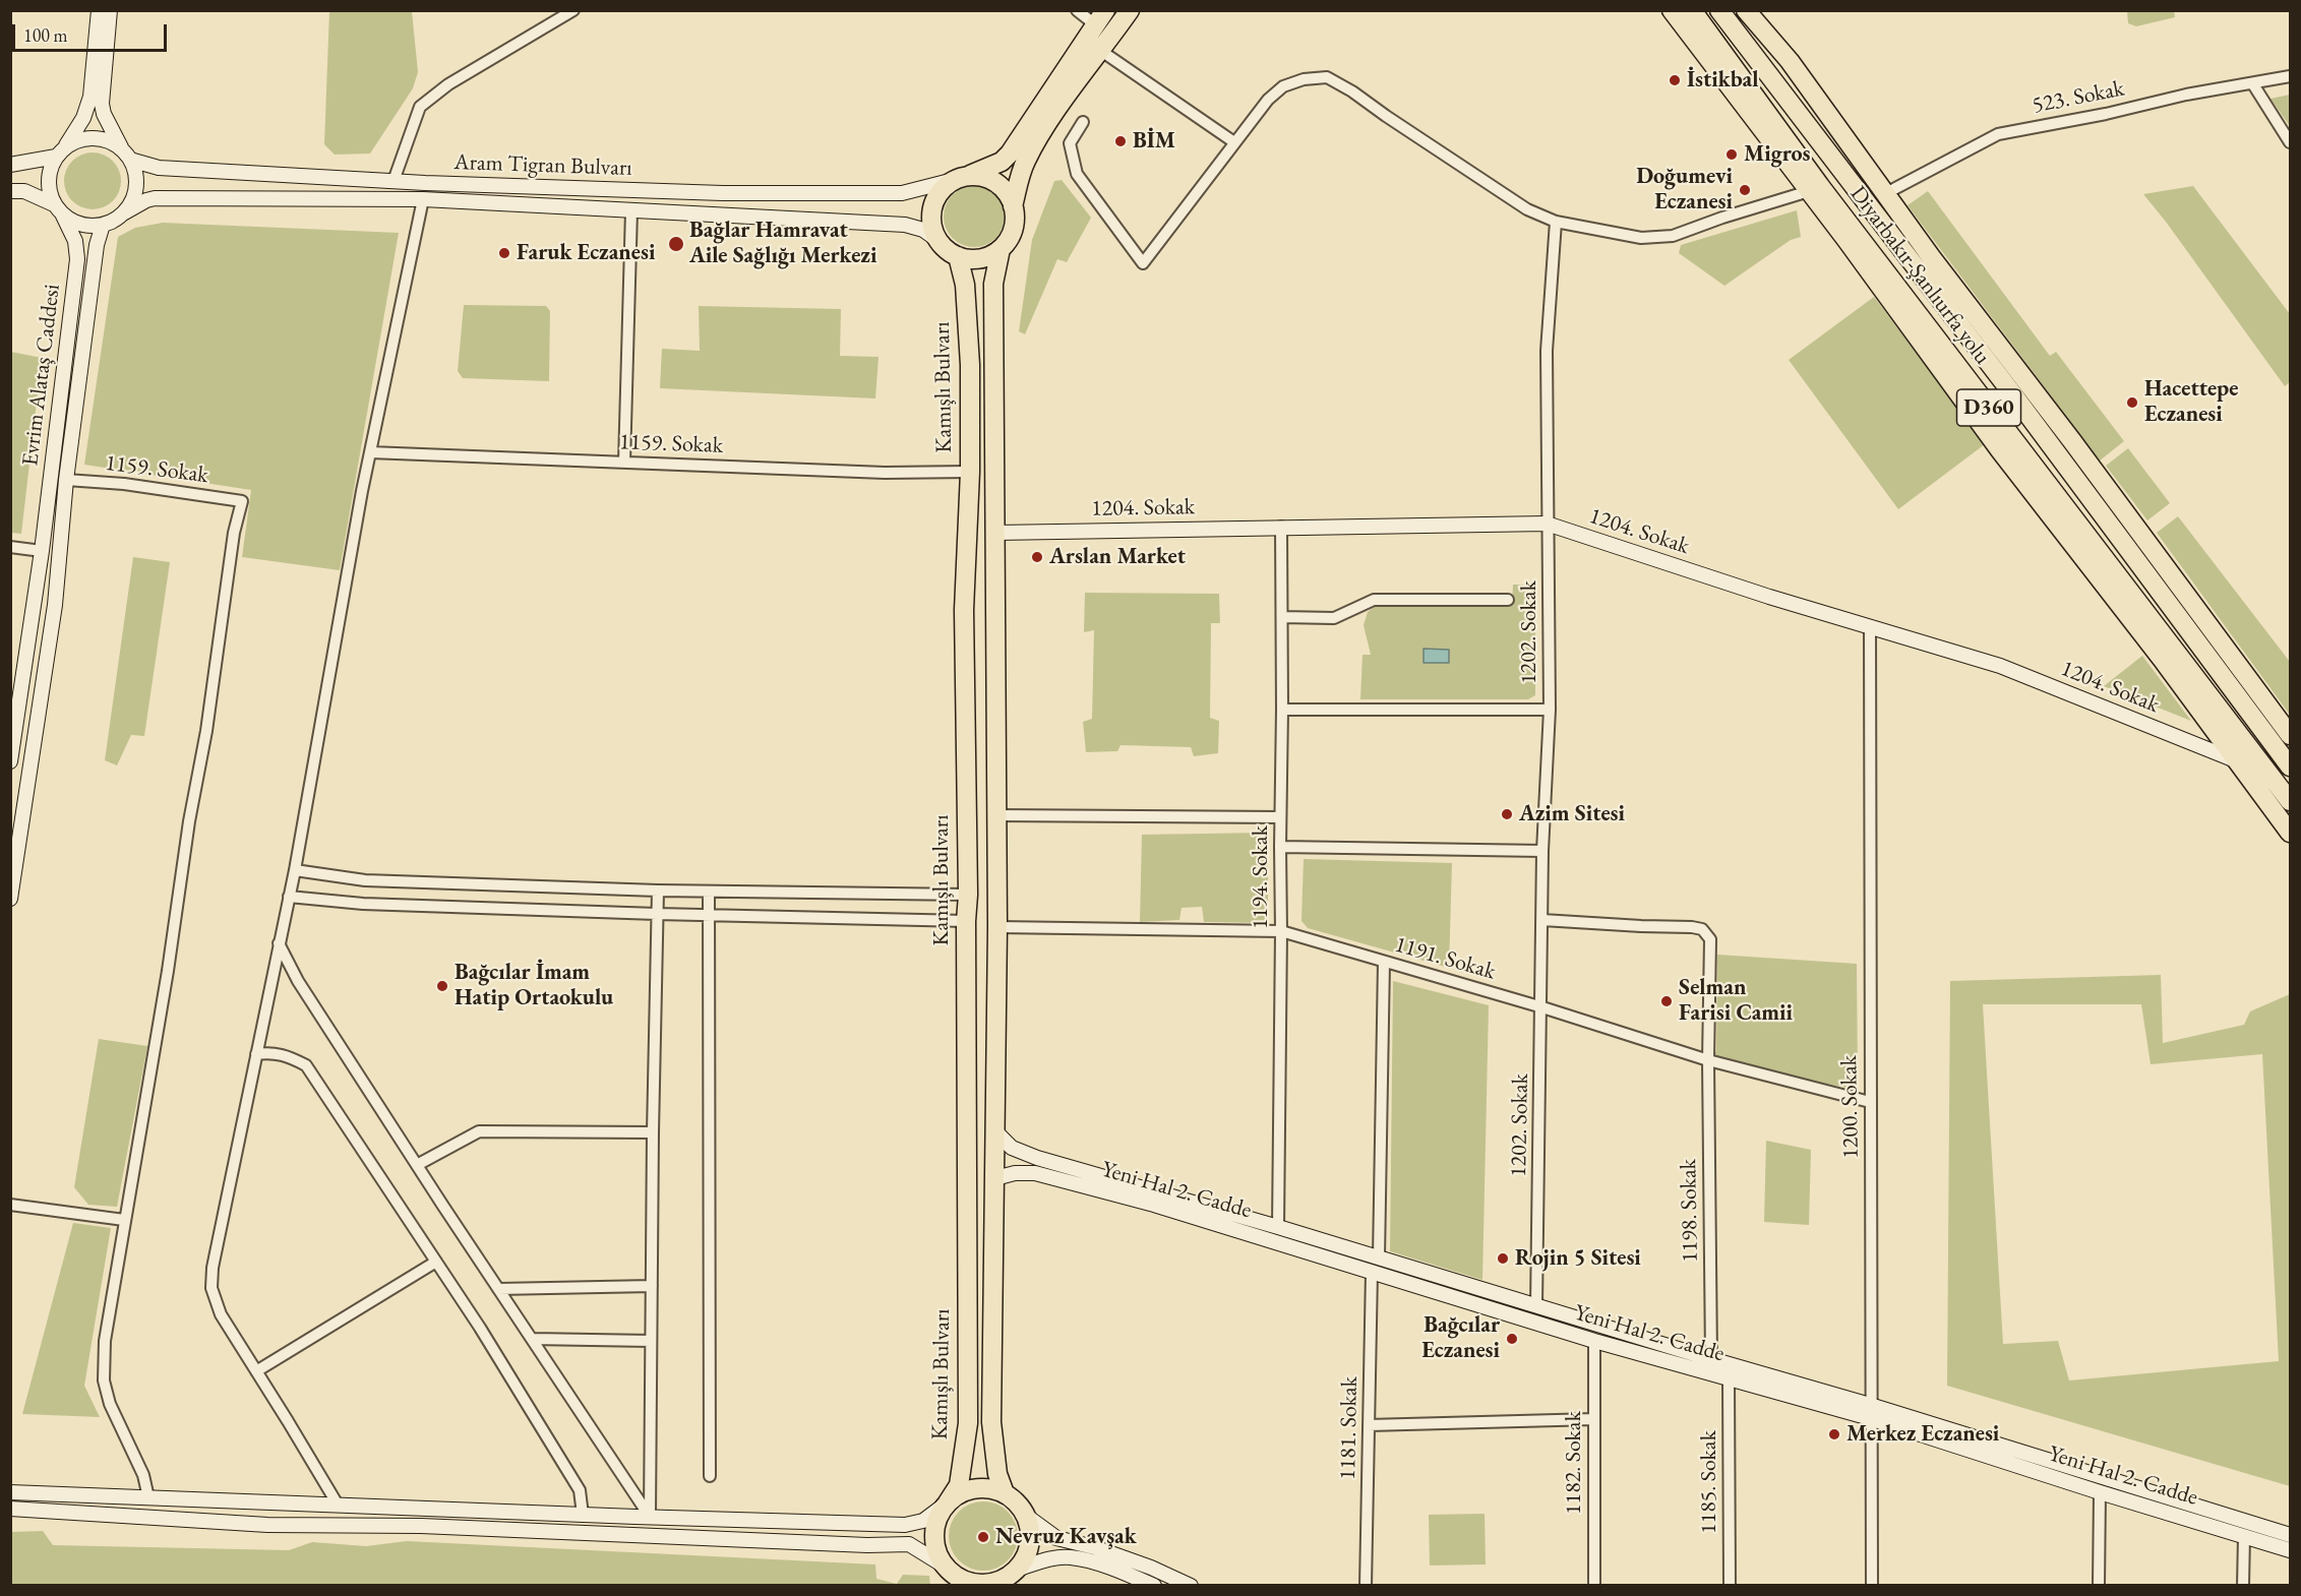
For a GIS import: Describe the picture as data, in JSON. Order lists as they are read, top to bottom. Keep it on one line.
{"streets":{"highway":["Diyarbakır-Şanlıurfa yolu","Kamışlı Bulvarı","D360"],"main road":["Aram Tigran Bulvarı","Evrim Alataş Caddesi","1204. Sokak","Yeni Hal 2. Cadde"],"street":["523. Sokak","1159. Sokak","1202. Sokak","1194. Sokak","1191. Sokak","1200. Sokak","1198. Sokak","1181. Sokak","1182. Sokak","1185. Sokak"]},"crossings":[["Aram Tigran Bulvarı","Evrim Alataş Caddesi"],["Aram Tigran Bulvarı","Kamışlı Bulvarı"],["Kamışlı Bulvarı","1159. Sokak"],["1204. Sokak","1202. Sokak"],["1204. Sokak","1194. Sokak"],["1204. Sokak","1200. Sokak"],["1202. Sokak","1191. Sokak"],["1202. Sokak","1198. Sokak"],["1194. Sokak","1191. Sokak"],["1191. Sokak","1200. Sokak"],["1191. Sokak","1198. Sokak"],["1200. Sokak","Yeni Hal 2. Cadde"],["Yeni Hal 2. Cadde","1181. Sokak"],["Yeni Hal 2. Cadde","1182. Sokak"],["Yeni Hal 2. Cadde","1185. Sokak"]],"places":["İstikbal","BİM","Migros","Doğumevi Eczanesi","Bağlar Hamravat Aile Sağlığı Merkezi","Faruk Eczanesi","Hacettepe Eczanesi","Arslan Market","Azim Sitesi","Bağcılar İmam Hatip Ortaokulu","Selman Farisi Camii","Rojin 5 Sitesi","Bağcılar Eczanesi","Merkez Eczanesi","Nevruz Kavşak"],"scale_bar":"100 m"}
